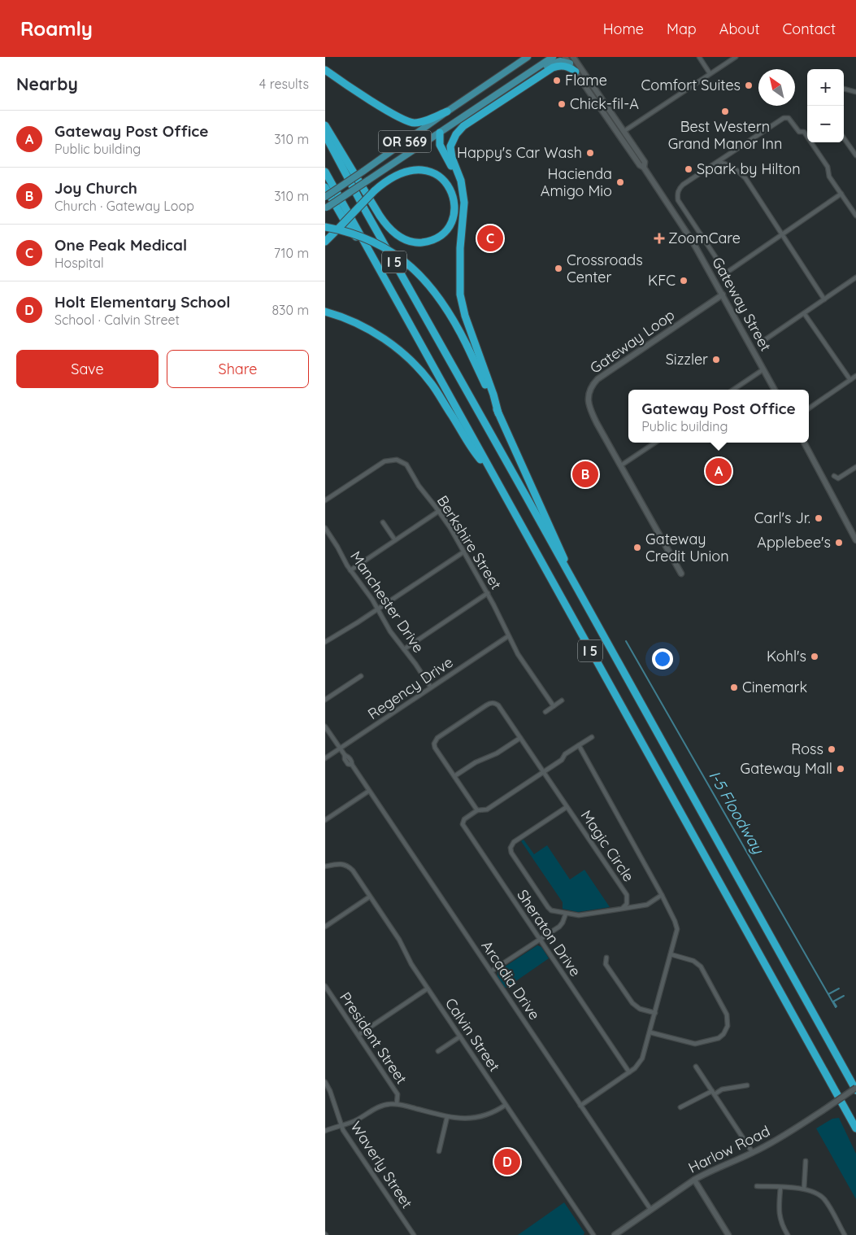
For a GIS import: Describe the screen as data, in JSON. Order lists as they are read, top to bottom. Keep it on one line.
{"streets":{"highway":["I 5"],"main road":["OR 569","Gateway Street","Gateway Loop","Harlow Road"],"street":["Berkshire Street","Manchester Drive","Regency Drive","Magic Circle","Sheraton Drive","Arcadia Drive","Calvin Street","President Street","Waverly Street"]},"crossings":[["I 5","Harlow Road"],["Gateway Street","Gateway Loop"],["Berkshire Street","Regency Drive"],["Manchester Drive","Regency Drive"],["Regency Drive","Arcadia Drive"],["Arcadia Drive","Harlow Road"]],"water":["I-5 Floodway"],"places":{"other":["Flame","Comfort Suites","Chick-fil-A","Best Western Grand Manor Inn","Happy's Car Wash","Spark by Hilton","Hacienda Amigo Mio","Crossroads Center","KFC","Sizzler","Carl's Jr.","Applebee's","Gateway Credit Union","Kohl's","Cinemark","Ross","Gateway Mall"],"health":["ZoomCare"]},"north":"top left","page":{"header":"Roamly","nav":["Home","Map","About","Contact"],"heading":["Nearby","4 results"],"map_buttons":["+","−"],"list":[{"mark":"A","name":"Gateway Post Office","note":"Public building","value":"310 m"},{"mark":"B","name":"Joy Church","note":"Church · Gateway Loop","value":"310 m"},{"mark":"C","name":"One Peak Medical","note":"Hospital","value":"710 m"},{"mark":"D","name":"Holt Elementary School","note":"School · Calvin Street","value":"830 m"}],"pins":["C","A","B","D"],"buttons":["Save","Share"],"popup":["Gateway Post Office","Public building"]}}
